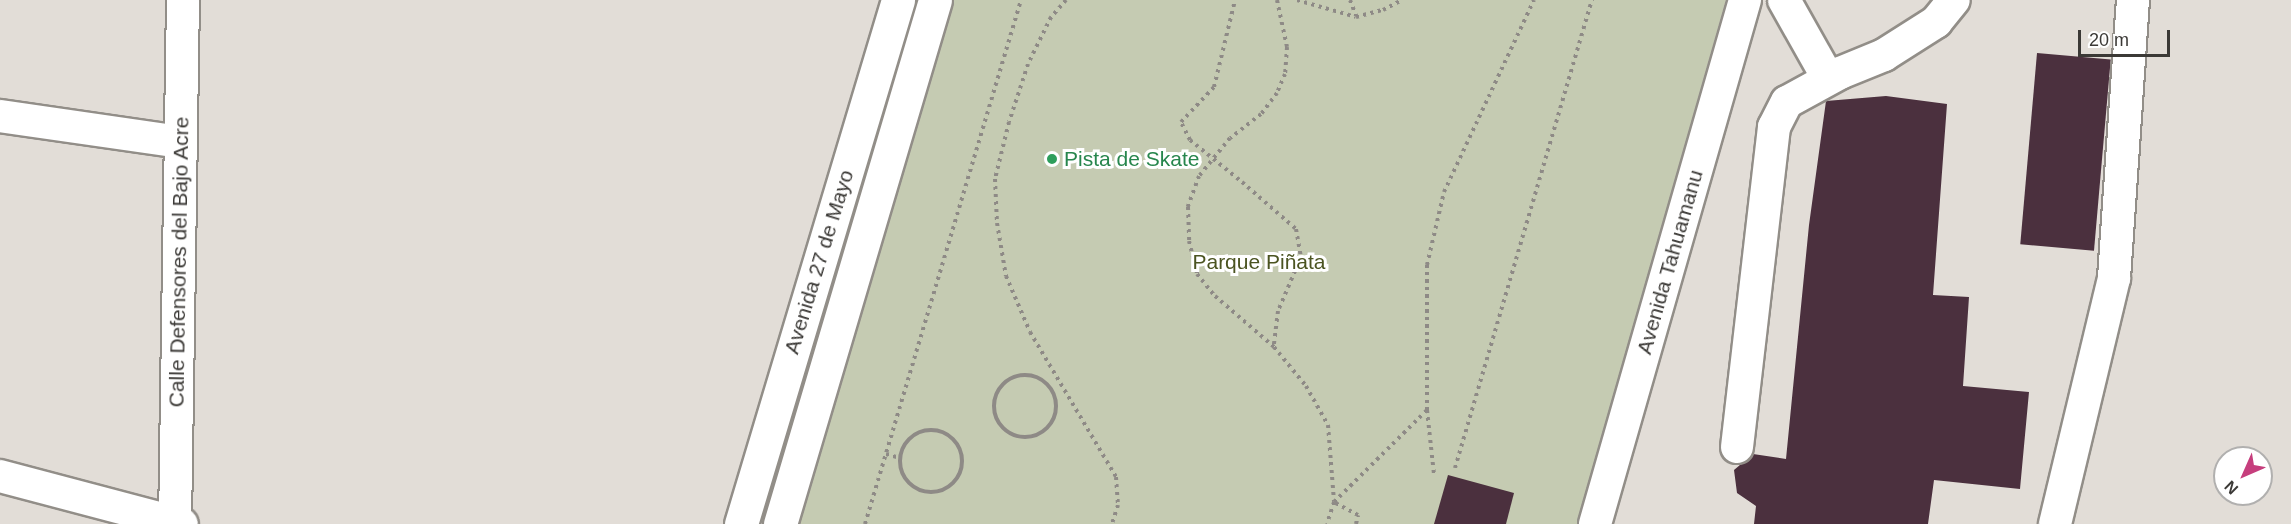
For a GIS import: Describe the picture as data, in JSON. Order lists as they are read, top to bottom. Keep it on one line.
{"streets":{"main road":["Avenida 27 de Mayo"],"street":["Calle Defensores del Bajo Acre","Avenida Tahuamanu"]},"parks":["Parque Piñata"],"places":["Pista de Skate"],"scale_bar":"20 m","north":"bottom left"}
